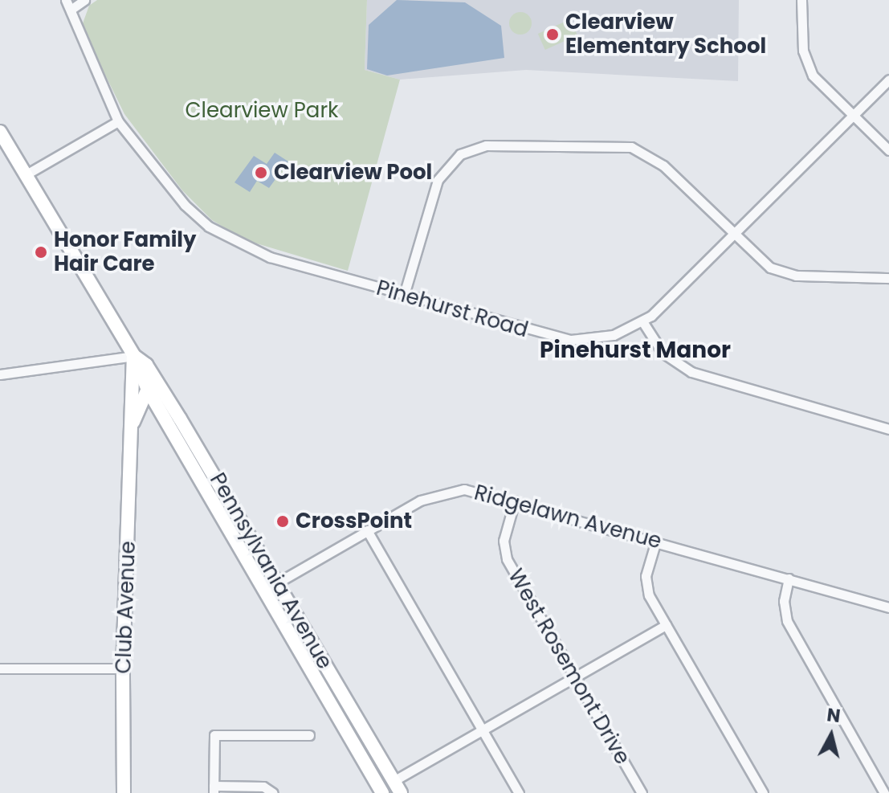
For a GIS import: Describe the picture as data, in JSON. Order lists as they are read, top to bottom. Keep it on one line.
{"streets":{"street":["Pinehurst Road","Ridgelawn Avenue","Pennsylvania Avenue","Club Avenue","West Rosemont Drive"]},"crossings":[["Ridgelawn Avenue","Pennsylvania Avenue"],["Ridgelawn Avenue","West Rosemont Drive"],["Pennsylvania Avenue","Club Avenue"]],"districts":["Pinehurst Manor"],"parks":["Clearview Park"],"places":["Clearview Elementary School","Clearview Pool","Honor Family Hair Care","CrossPoint"],"north":"top"}
